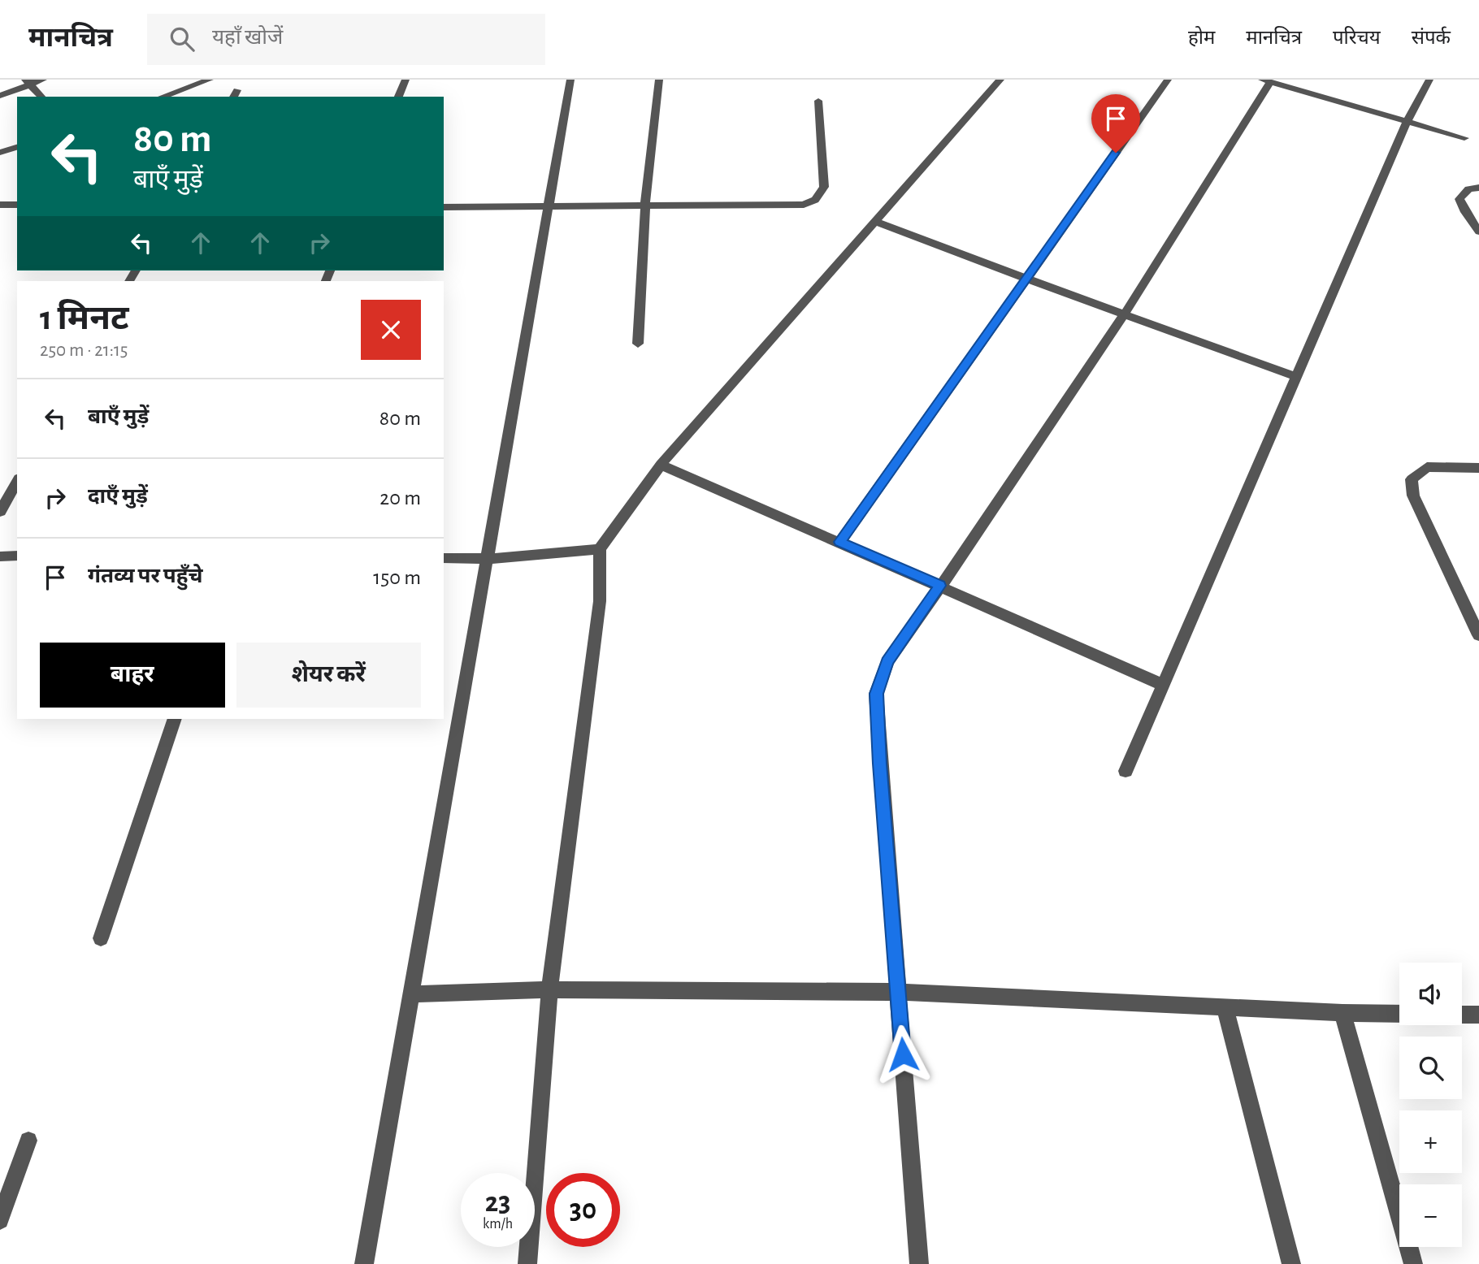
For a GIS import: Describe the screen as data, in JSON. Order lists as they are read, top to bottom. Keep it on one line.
{"page":{"header":"मानचित्र","search":"यहाँ खोजें","nav":["होम","मानचित्र","परिचय","संपर्क"],"turn":["80 m","बाएँ मुड़ें"],"heading":["1 मिनट","250 m · 21:15"],"list":[{"name":"बाएँ मुड़ें","value":"80 m"},{"name":"दाएँ मुड़ें","value":"20 m"},{"name":"गंतव्य पर पहुँचे","value":"150 m"}],"buttons":["बाहर","शेयर करें"],"map_buttons":["+","−"],"speed":"23 km/h","limit":"30"}}
